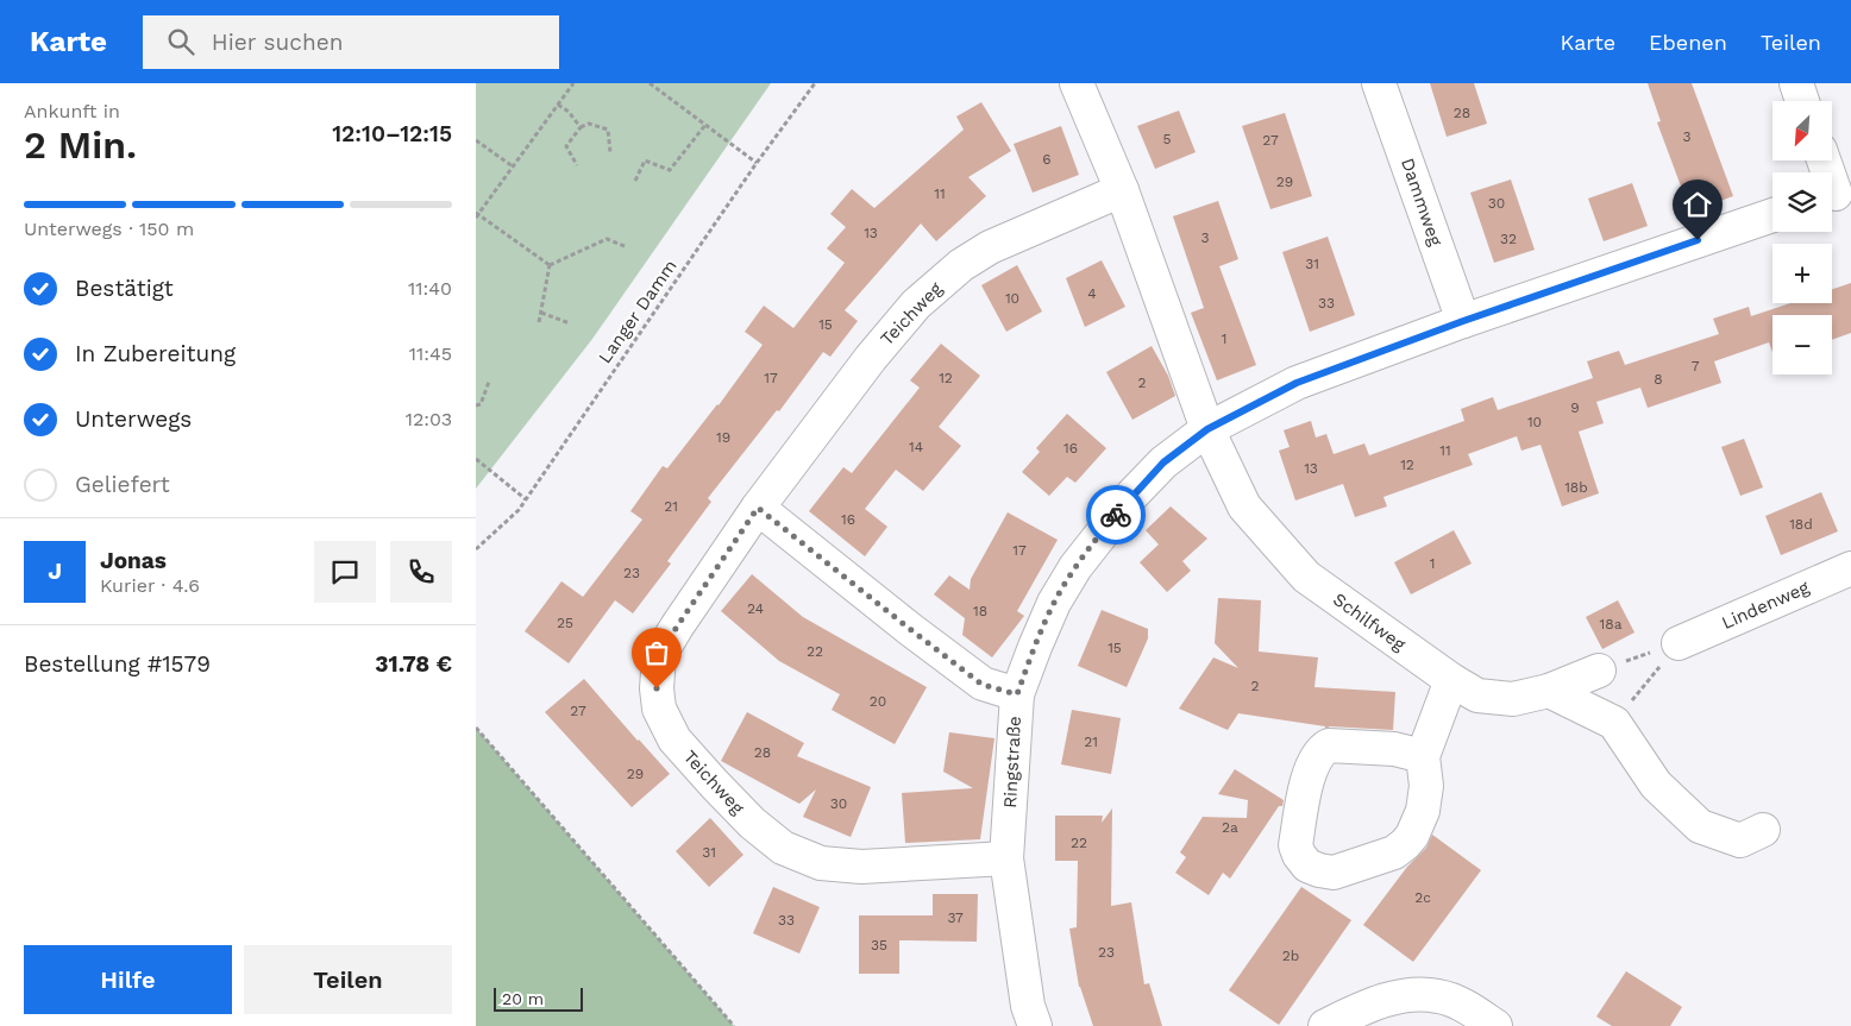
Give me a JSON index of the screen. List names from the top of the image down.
{
  "streets": {
    "street": [
      "Dammweg",
      "Teichweg",
      "Lindenweg",
      "Schilfweg",
      "Ringstraße"
    ],
    "path": ["Langer Damm"]
  },
  "crossings": [
    ["Dammweg", "Ringstraße"],
    ["Teichweg", "Ringstraße"],
    ["Schilfweg", "Ringstraße"]
  ],
  "house_numbers": [
    "28",
    "3",
    "5",
    "27",
    "6",
    "29",
    "11",
    "30",
    "13",
    "3",
    "32",
    "31",
    "4",
    "10",
    "33",
    "15",
    "1",
    "7",
    "17",
    "12",
    "8",
    "2",
    "9",
    "10",
    "19",
    "14",
    "16",
    "11",
    "12",
    "13",
    "18b",
    "21",
    "16",
    "18d",
    "17",
    "1",
    "23",
    "24",
    "18",
    "25",
    "18a",
    "15",
    "22",
    "2",
    "20",
    "27",
    "21",
    "28",
    "29",
    "30",
    "2a",
    "22",
    "31",
    "2c",
    "37",
    "33",
    "35",
    "23",
    "2b"
  ],
  "scale_bar": "20 m",
  "north": "bottom left",
  "page": {
    "header": "Karte",
    "search": "Hier suchen",
    "nav": ["Karte", "Ebenen", "Teilen"],
    "heading": ["2 Min.", "Ankunft in", "12:10–12:15"],
    "panel": [
      "Jonas",
      "Kurier · 4.6",
      "Bestellung #1579",
      "31.78 €"
    ],
    "map_buttons": ["+", "−"],
    "bar": "Unterwegs · 150 m",
    "list": [
      ["Bestätigt", "11:40"],
      ["In Zubereitung", "11:45"],
      ["Unterwegs", "12:03"],
      "Geliefert"
    ],
    "round": "J",
    "buttons": ["Hilfe", "Teilen"],
    "scale": "20 m"
  }
}
